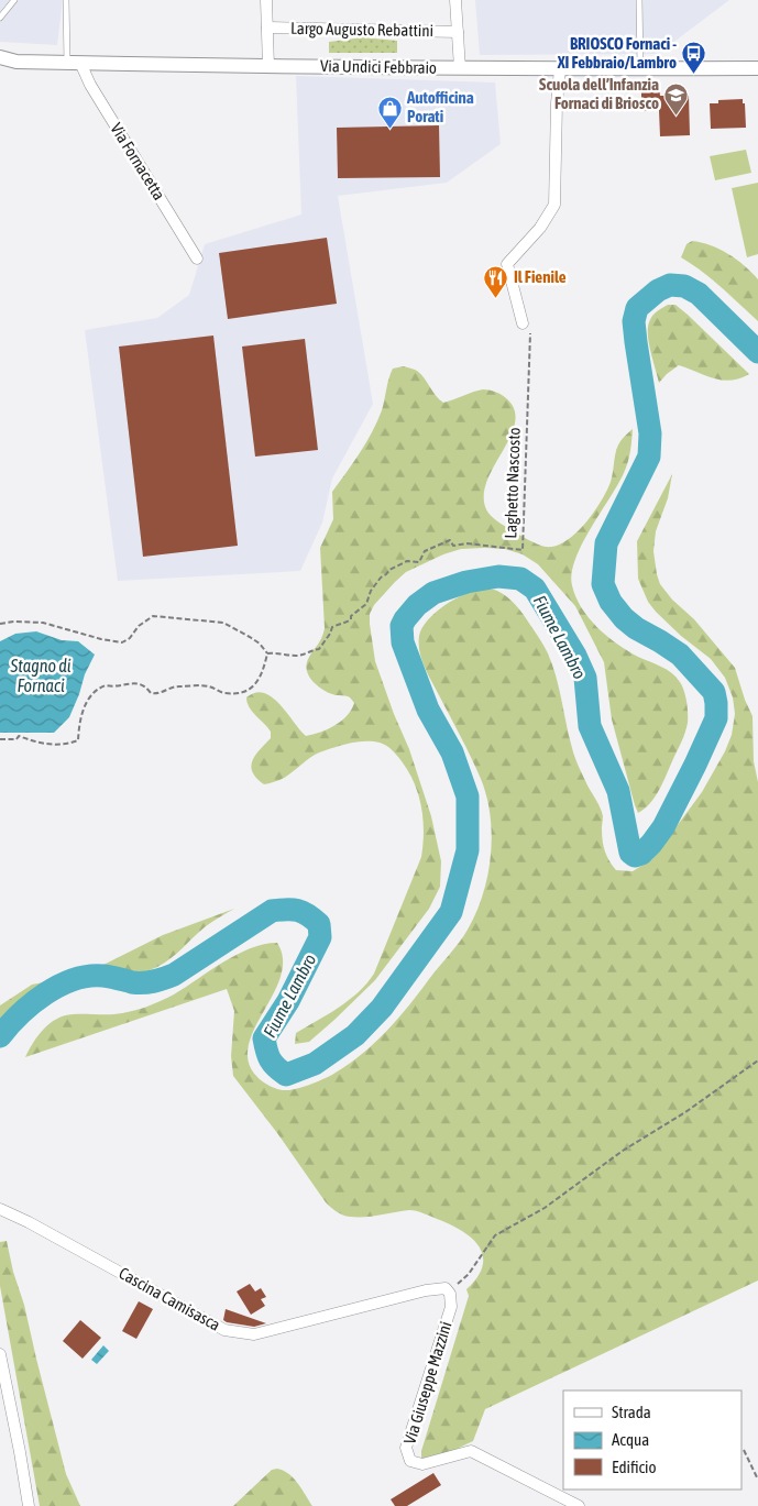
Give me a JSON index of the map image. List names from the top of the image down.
{
  "streets": {
    "street": [
      "Largo Augusto Rebattini",
      "Via Undici Febbraio",
      "Via Fornacetta",
      "Cascina Camisasca",
      "Via Giuseppe Mazzini"
    ],
    "path": ["Laghetto Nascosto"]
  },
  "crossings": [
    ["Via Undici Febbraio", "Via Fornacetta"],
    ["Cascina Camisasca", "Via Giuseppe Mazzini"]
  ],
  "water": ["Fiume Lambro", "Stagno di Fornaci"],
  "places": {
    "bus stop": ["BRIOSCO Fornaci - XI Febbraio/Lambro"],
    "school or university": ["Scuola dell’Infanzia Fornaci di Briosco"],
    "shop": ["Autofficina Porati"],
    "restaurant": ["Il Fienile"]
  },
  "legend": ["Strada", "Acqua", "Edificio"]
}
